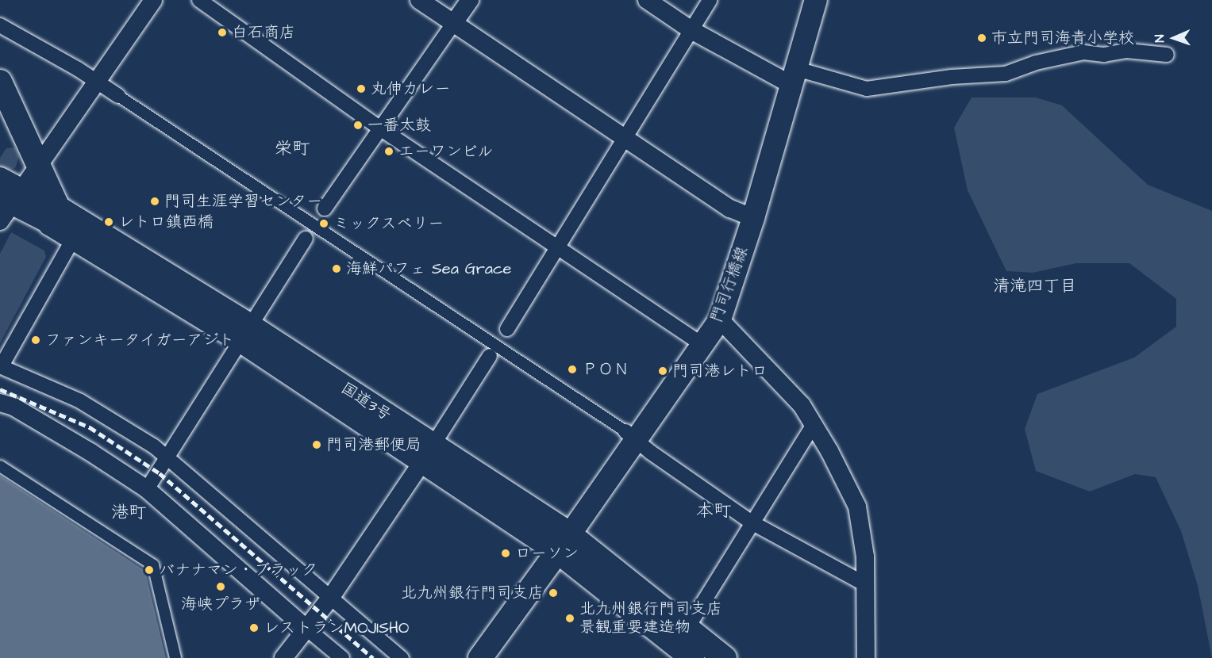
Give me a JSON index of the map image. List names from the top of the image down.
{
  "streets": {
    "highway": ["国道3号"],
    "main road": ["門司行橋線"]
  },
  "crossings": [
    ["門司行橋線", "国道3号"]
  ],
  "districts": [
    "栄町",
    "清滝四丁目",
    "本町",
    "港町"
  ],
  "places": [
    "白石商店",
    "市立門司海青小学校",
    "丸伸カレー",
    "一番太鼓",
    "エーワンビル",
    "門司生涯学習センター",
    "レトロ鎮西橋",
    "ミックスベリー",
    "海鮮パフェ Sea Grace",
    "ファンキータイガーアジト",
    "ＰＯＮ",
    "門司港レトロ",
    "門司港郵便局",
    "ローソン",
    "バナナマン・ブラック",
    "海峡プラザ",
    "北九州銀行門司支店",
    "北九州銀行門司支店 景観重要建造物",
    "レストランMOJISHO"
  ],
  "north": "left"
}
